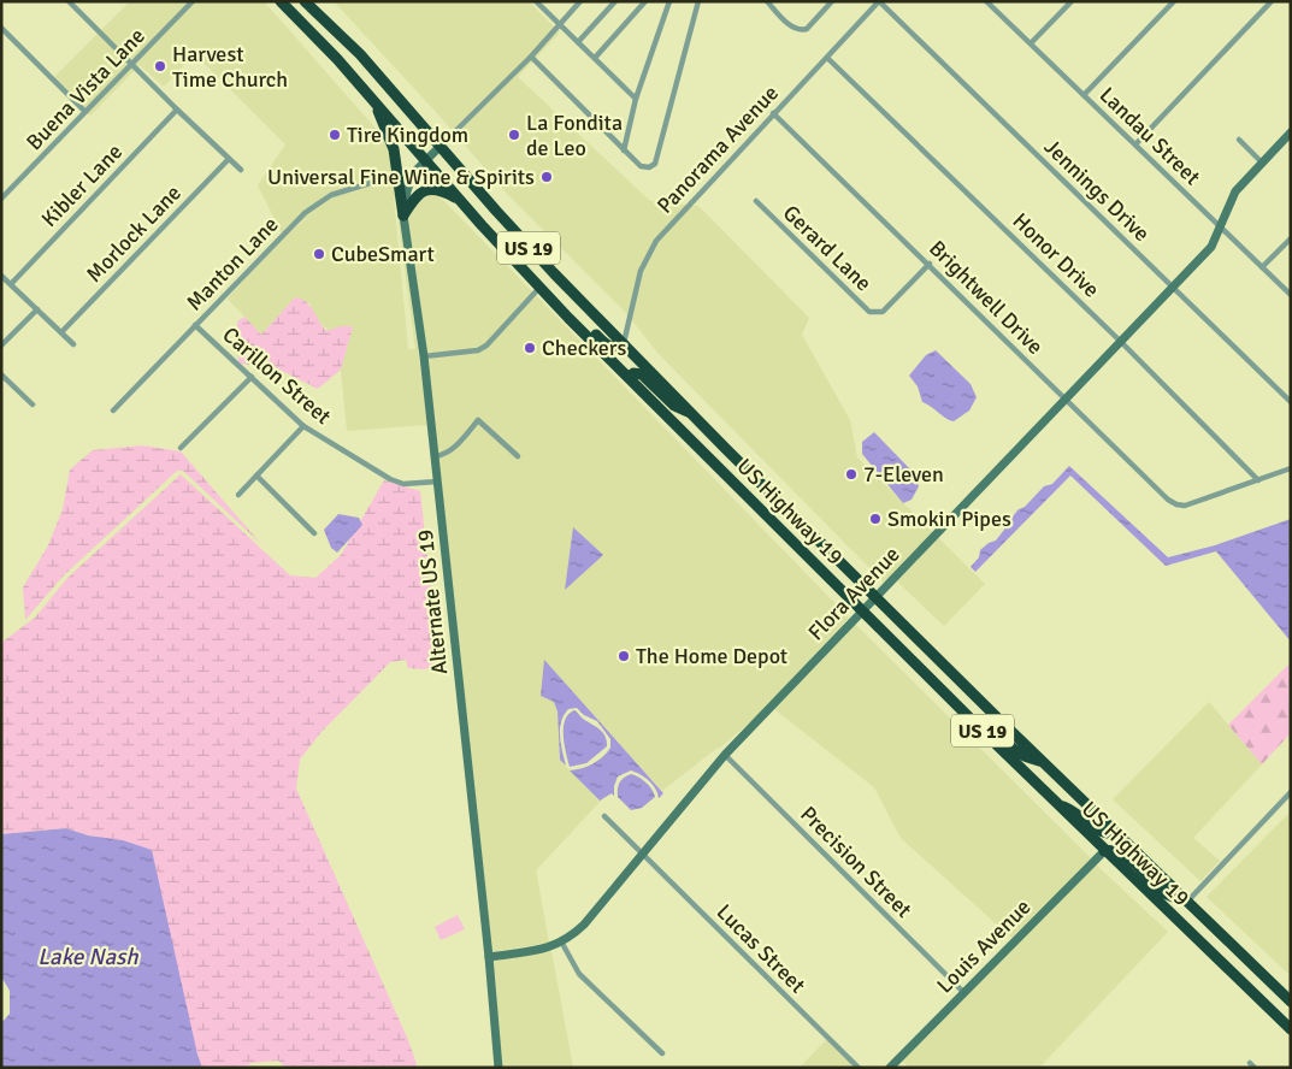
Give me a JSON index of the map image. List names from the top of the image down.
{
  "streets": {
    "highway": ["US 19", "US Highway 19"],
    "street": [
      "Buena Vista Lane",
      "Landau Street",
      "Panorama Avenue",
      "Kibler Lane",
      "Jennings Drive",
      "Morlock Lane",
      "Gerard Lane",
      "Honor Drive",
      "Manton Lane",
      "Brightwell Drive",
      "Carillon Street",
      "Flora Avenue",
      "Alternate US 19",
      "Precision Street",
      "Louis Avenue",
      "Lucas Street"
    ]
  },
  "crossings": [
    ["Landau Street", "Flora Avenue"],
    ["Panorama Avenue", "Jennings Drive"],
    ["Panorama Avenue", "Honor Drive"],
    ["Panorama Avenue", "Brightwell Drive"],
    ["Panorama Avenue", "US Highway 19"],
    ["Jennings Drive", "Flora Avenue"],
    ["Gerard Lane", "Brightwell Drive"],
    ["Honor Drive", "Brightwell Drive"],
    ["Honor Drive", "Flora Avenue"],
    ["Manton Lane", "Carillon Street"],
    ["Brightwell Drive", "Flora Avenue"],
    ["Carillon Street", "Alternate US 19"],
    ["US Highway 19", "Flora Avenue"],
    ["US Highway 19", "Alternate US 19"],
    ["US Highway 19", "Louis Avenue"],
    ["Flora Avenue", "Alternate US 19"],
    ["Flora Avenue", "Precision Street"],
    ["Flora Avenue", "Lucas Street"],
    ["Precision Street", "Louis Avenue"]
  ],
  "water": ["Lake Nash"],
  "places": [
    "Harvest Time Church",
    "Tire Kingdom",
    "La Fondita de Leo",
    "Universal Fine Wine & Spirits",
    "CubeSmart",
    "Checkers",
    "7-Eleven",
    "Smokin Pipes",
    "The Home Depot"
  ]
}
